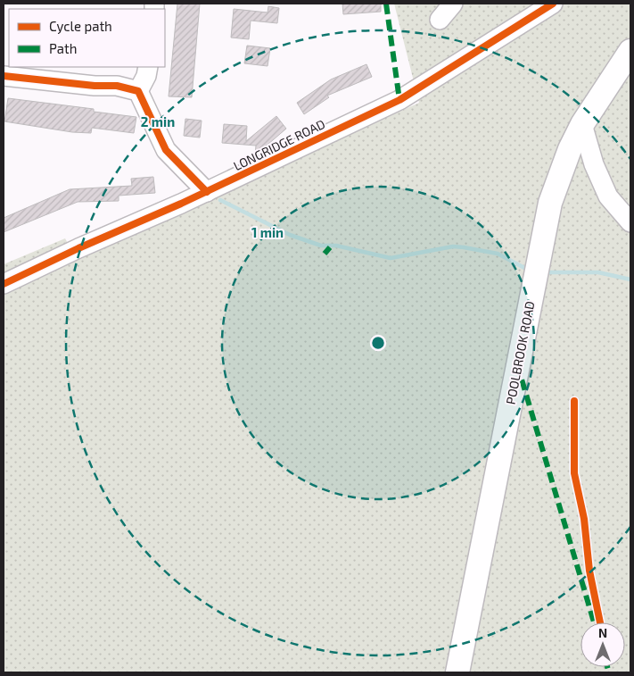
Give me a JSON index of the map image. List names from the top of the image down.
{
  "streets": {
    "main road": ["POOLBROOK ROAD"],
    "street": ["LONGRIDGE ROAD"]
  },
  "legend": ["Cycle path", "Path"],
  "north": "top",
  "rings": ["2 min", "1 min"]
}
